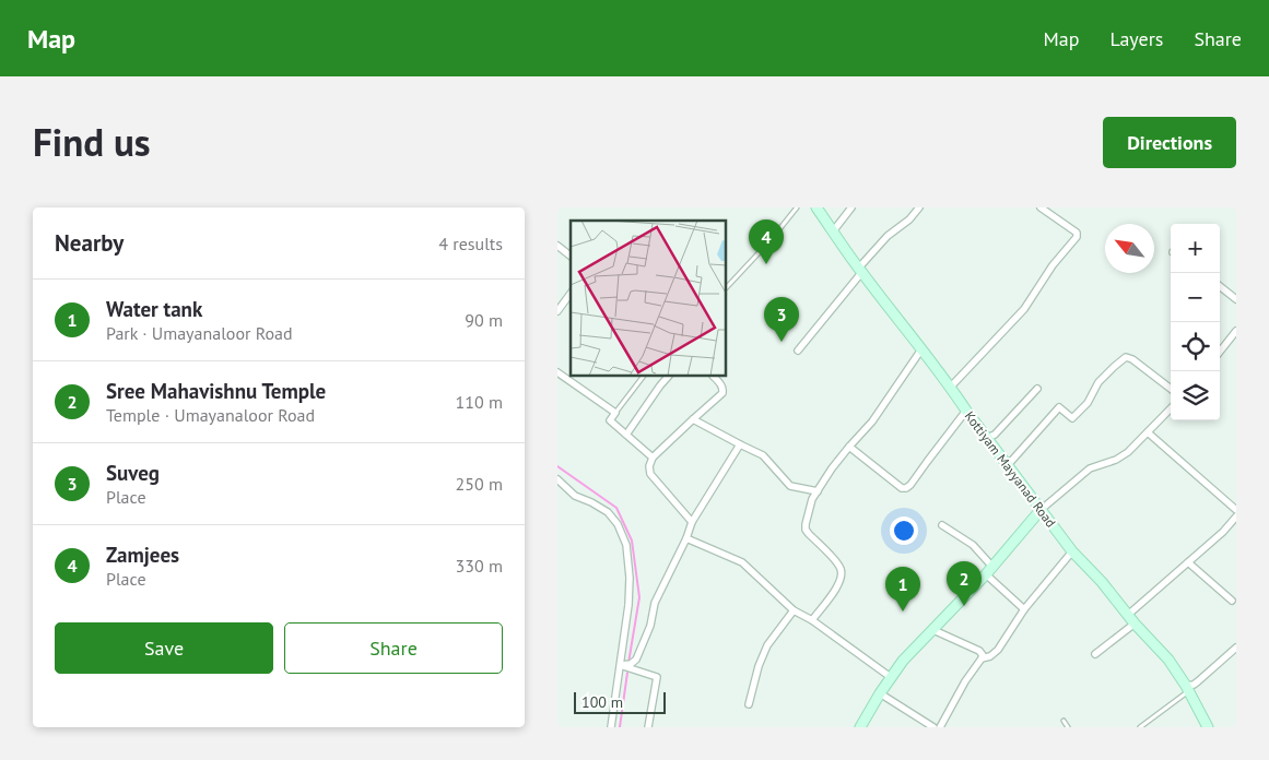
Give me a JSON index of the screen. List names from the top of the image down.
{
  "streets": {
    "main road": ["Kottiyam Mayyanad Road"]
  },
  "scale_bar": "100 m",
  "north": "top left",
  "page": {
    "header": "Map",
    "nav": ["Map", "Layers", "Share"],
    "title": "Find us",
    "buttons": [
      "Directions",
      ["Save", "Share"]
    ],
    "heading": ["Nearby", "4 results"],
    "pins": [
      "4",
      "3",
      "2",
      "1"
    ],
    "map_buttons": ["+", "−"],
    "list": [
      {
        "mark": "1",
        "name": "Water tank",
        "note": "Park · Umayanaloor Road",
        "value": "90 m"
      },
      {
        "mark": "2",
        "name": "Sree Mahavishnu Temple",
        "note": "Temple · Umayanaloor Road",
        "value": "110 m"
      },
      {
        "mark": "3",
        "name": "Suveg",
        "note": "Place",
        "value": "250 m"
      },
      {
        "mark": "4",
        "name": "Zamjees",
        "note": "Place",
        "value": "330 m"
      }
    ],
    "scale": "100 m"
  }
}
